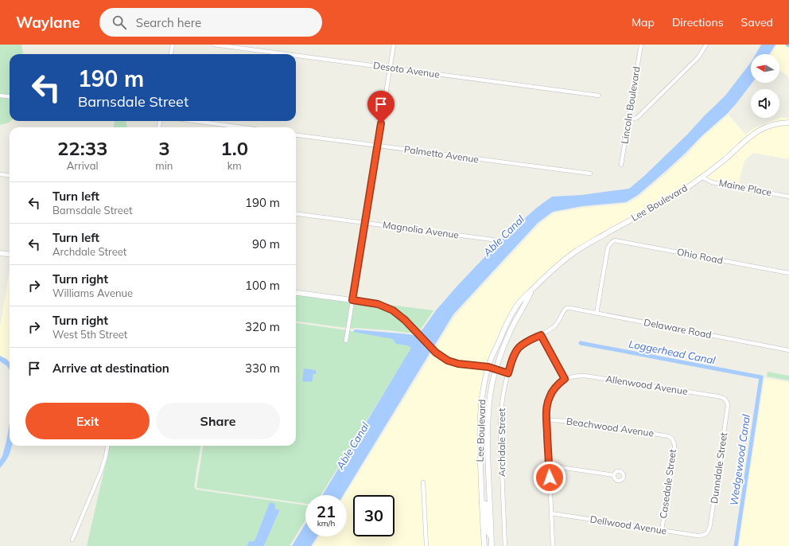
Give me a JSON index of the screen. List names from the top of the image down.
{
  "streets": {
    "main road": ["Lee Boulevard"],
    "street": [
      "Desoto Avenue",
      "Lincoln Boulevard",
      "Palmetto Avenue",
      "Maine Place",
      "Magnolia Avenue",
      "Ohio Road",
      "Delaware Road",
      "Allenwood Avenue",
      "Beachwood Avenue",
      "Archdale Street",
      "Dunndale Street",
      "Casedale Street",
      "Dellwood Avenue"
    ]
  },
  "crossings": [
    ["Maine Place", "Lee Boulevard"],
    ["Ohio Road", "Delaware Road"],
    ["Delaware Road", "Archdale Street"],
    ["Allenwood Avenue", "Dunndale Street"],
    ["Beachwood Avenue", "Casedale Street"],
    ["Dunndale Street", "Dellwood Avenue"],
    ["Casedale Street", "Dellwood Avenue"]
  ],
  "water": ["Able Canal", "Loggerhead Canal", "Wedgewood Canal"],
  "north": "left",
  "page": {
    "header": "Waylane",
    "search": "Search here",
    "nav": ["Map", "Directions", "Saved"],
    "turn": ["190 m", "Barnsdale Street"],
    "eta": [
      "22:33",
      "Arrival",
      "3",
      "min",
      "1.0",
      "km"
    ],
    "list": [
      {
        "name": "Turn left",
        "note": "Barnsdale Street",
        "value": "190 m"
      },
      {
        "name": "Turn left",
        "note": "Archdale Street",
        "value": "90 m"
      },
      {
        "name": "Turn right",
        "note": "Williams Avenue",
        "value": "100 m"
      },
      {
        "name": "Turn right",
        "note": "West 5th Street",
        "value": "320 m"
      },
      {
        "name": "Arrive at destination",
        "value": "330 m"
      }
    ],
    "buttons": ["Exit", "Share"],
    "speed": "21 km/h",
    "limit": "30"
  }
}
